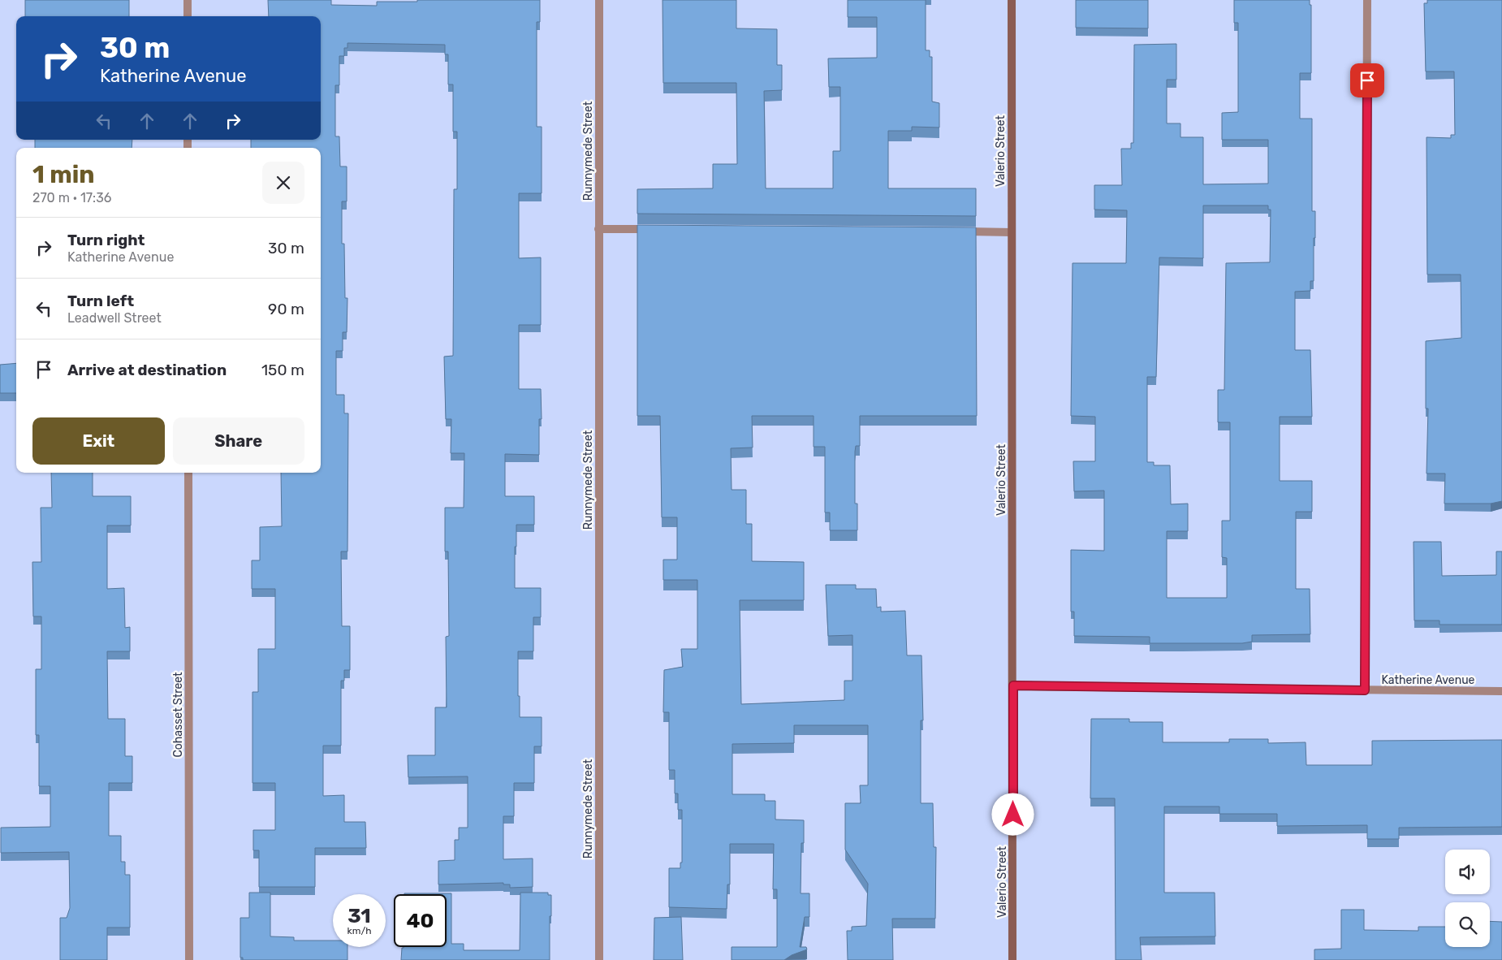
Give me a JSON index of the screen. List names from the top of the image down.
{
  "streets": {
    "street": [
      "Runnymede Street",
      "Valerio Street",
      "Katherine Avenue",
      "Cohasset Street"
    ]
  },
  "crossings": [
    ["Valerio Street", "Katherine Avenue"]
  ],
  "page": {
    "turn": ["30 m", "Katherine Avenue"],
    "heading": ["1 min", "270 m · 17:36"],
    "list": [
      {
        "name": "Turn right",
        "note": "Katherine Avenue",
        "value": "30 m"
      },
      {
        "name": "Turn left",
        "note": "Leadwell Street",
        "value": "90 m"
      },
      {
        "name": "Arrive at destination",
        "value": "150 m"
      }
    ],
    "buttons": ["Exit", "Share"],
    "speed": "31 km/h",
    "limit": "40"
  }
}
